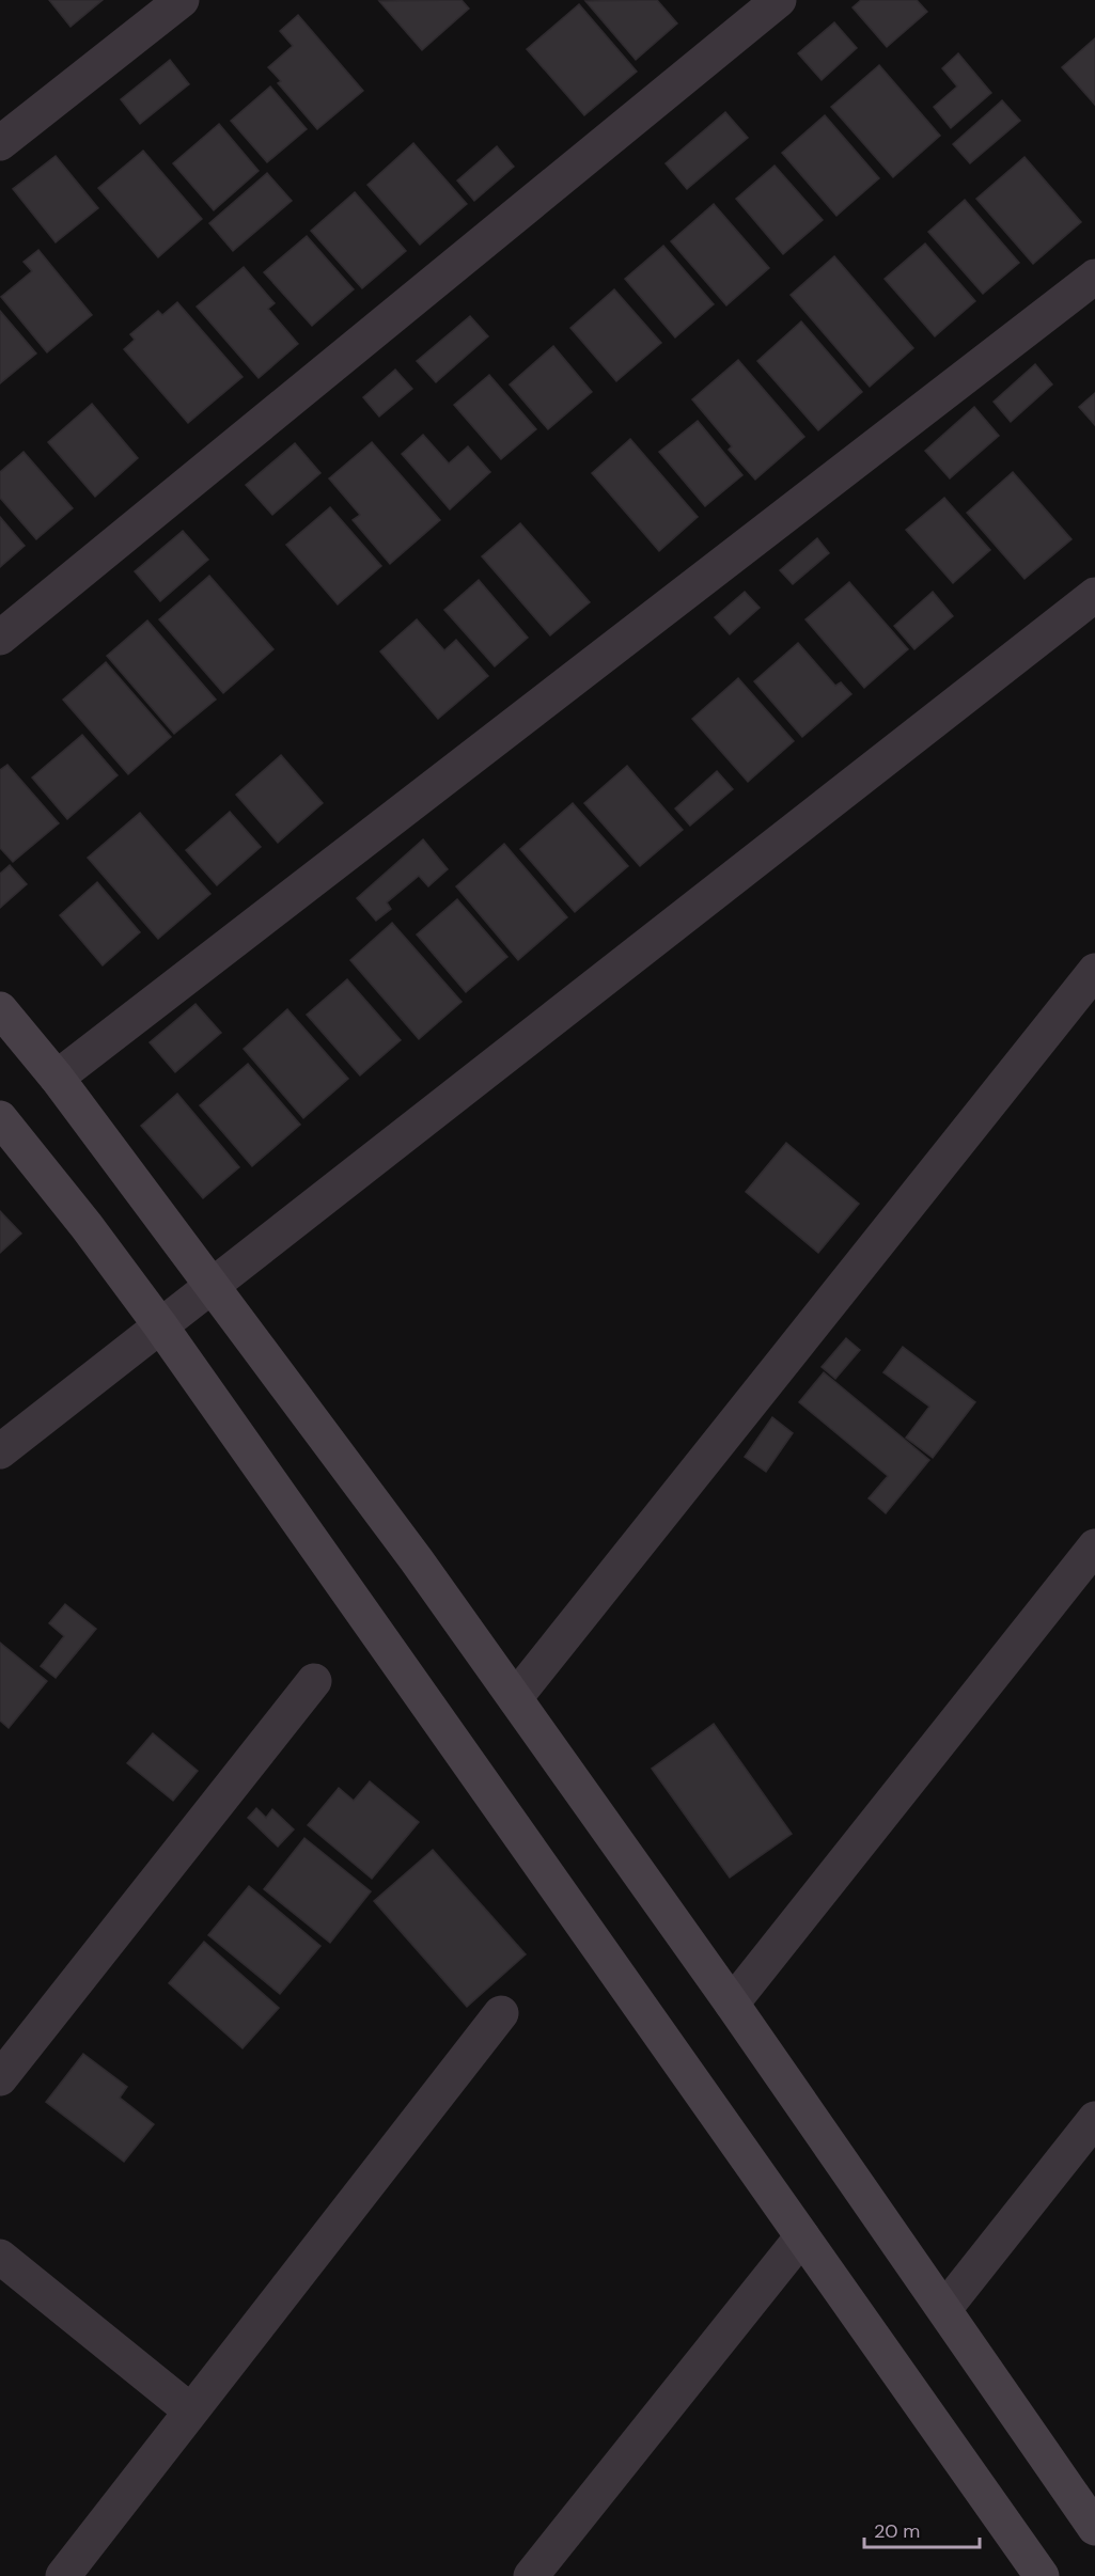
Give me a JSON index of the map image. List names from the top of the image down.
{
  "scale_bar": "20 m"
}
